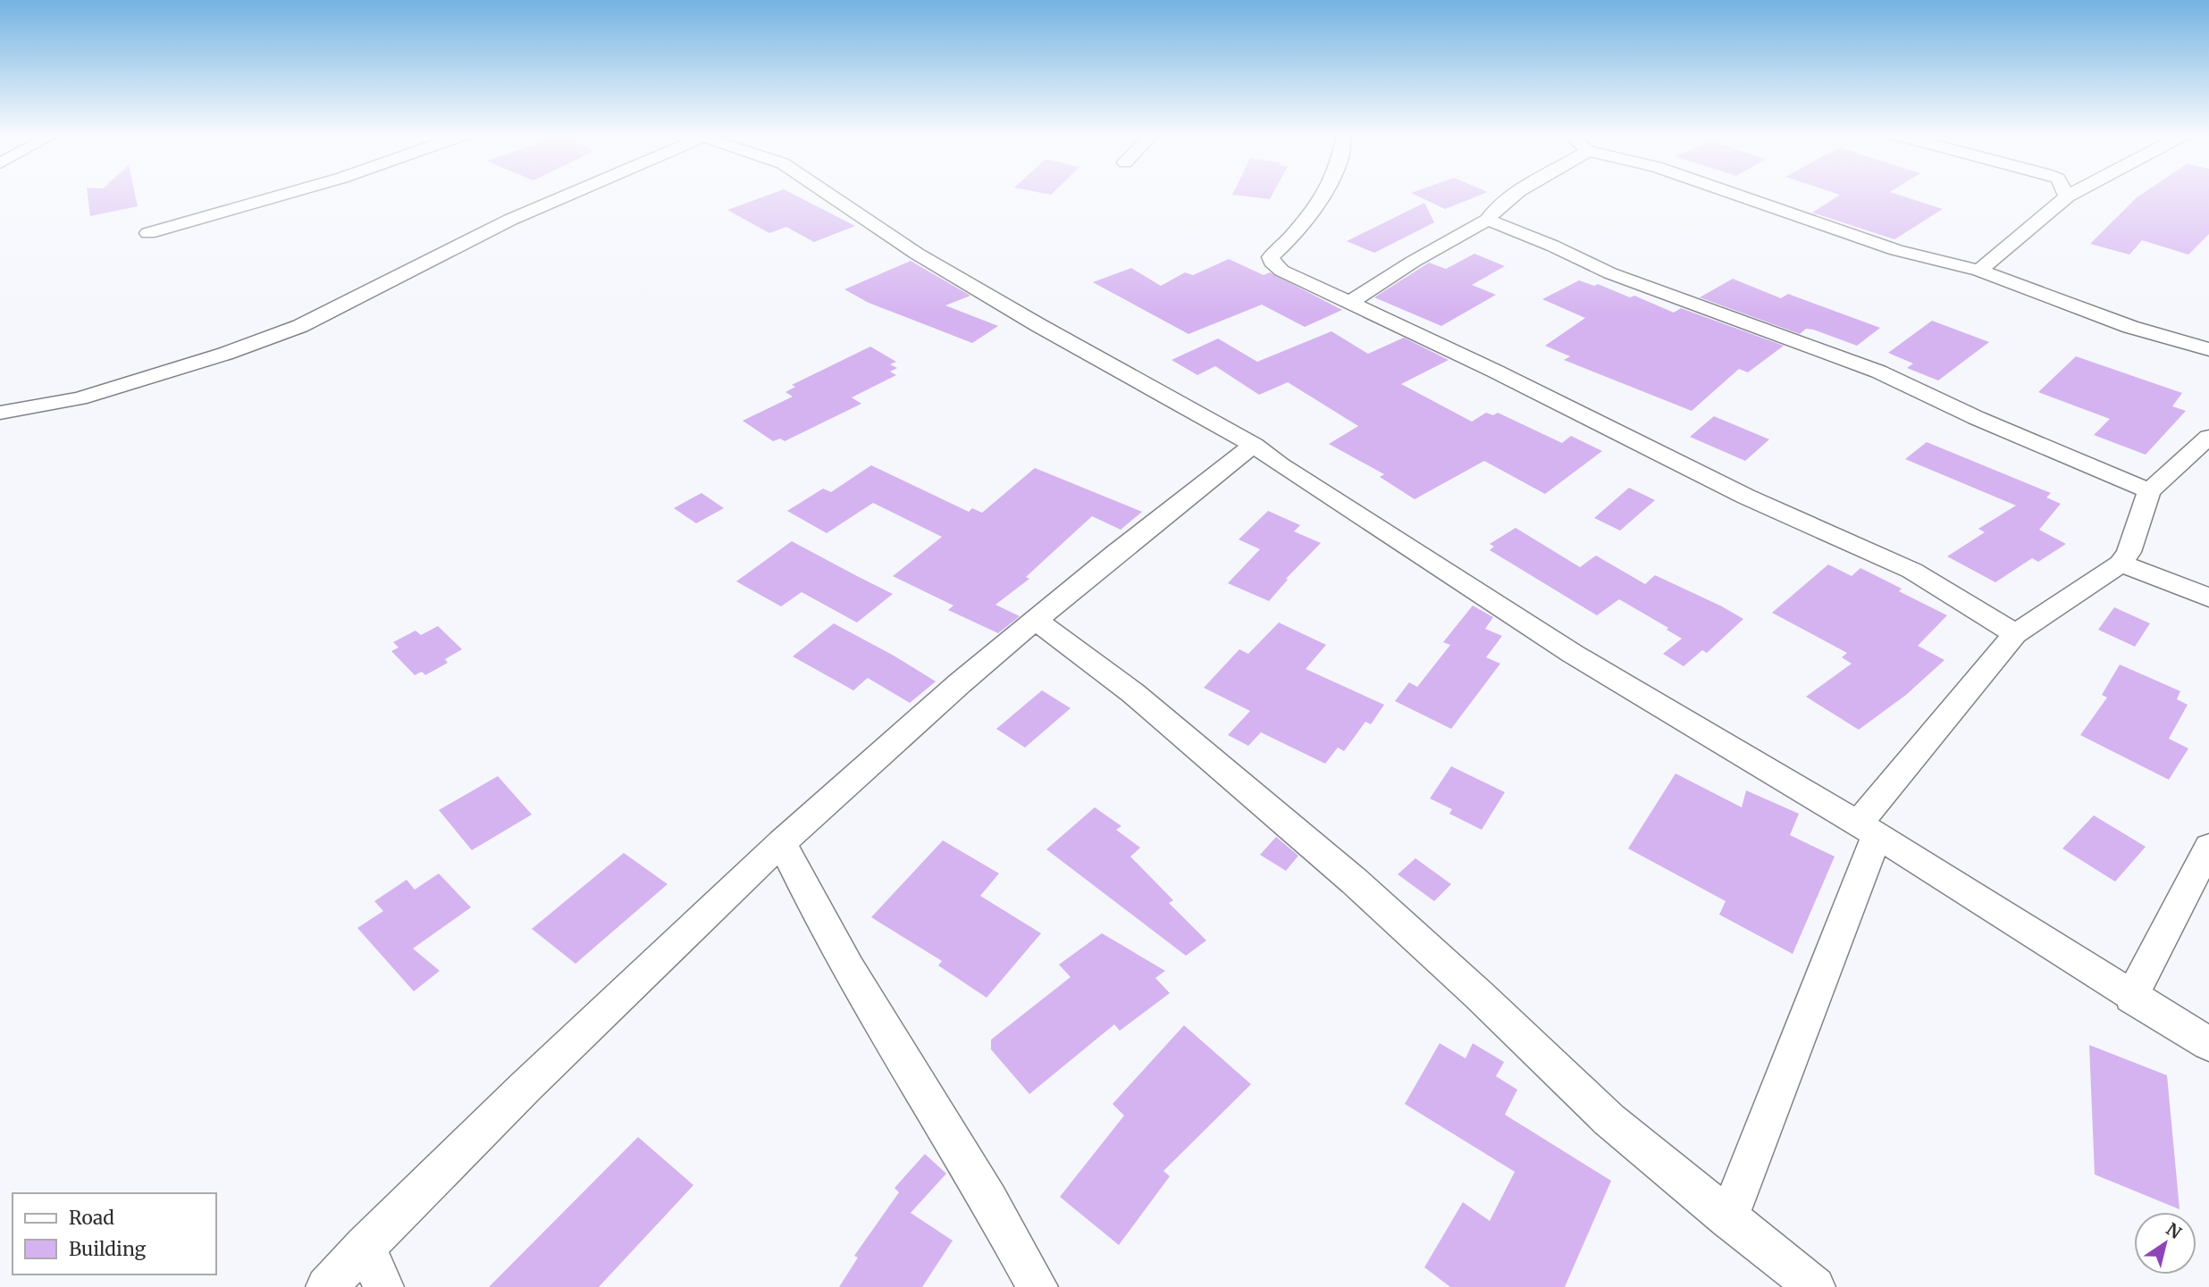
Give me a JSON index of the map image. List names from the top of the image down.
{
  "legend": ["Road", "Building"],
  "north": "top right"
}
